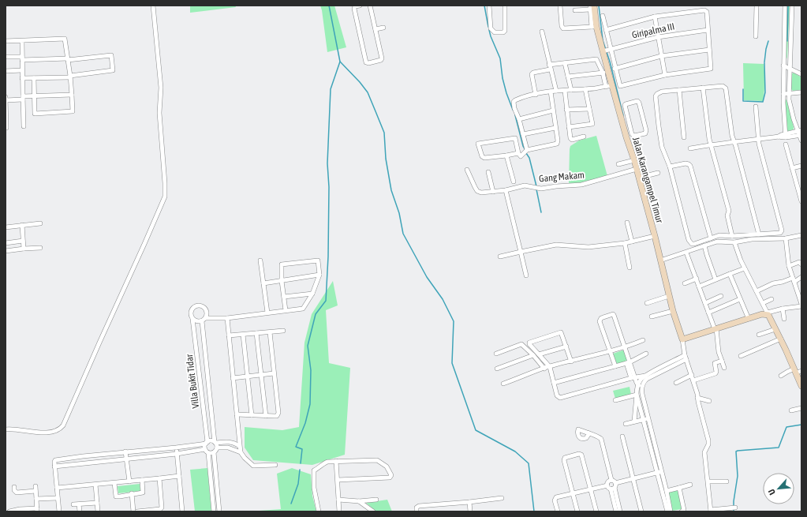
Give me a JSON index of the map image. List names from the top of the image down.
{
  "streets": {
    "street": [
      "Giripalma III",
      "Gang Makam",
      "Jalan Karangampel Timur",
      "Villa Bukit Tidar"
    ]
  },
  "crossings": [
    ["Giripalma III", "Jalan Karangampel Timur"],
    ["Gang Makam", "Jalan Karangampel Timur"]
  ],
  "north": "bottom left"
}
